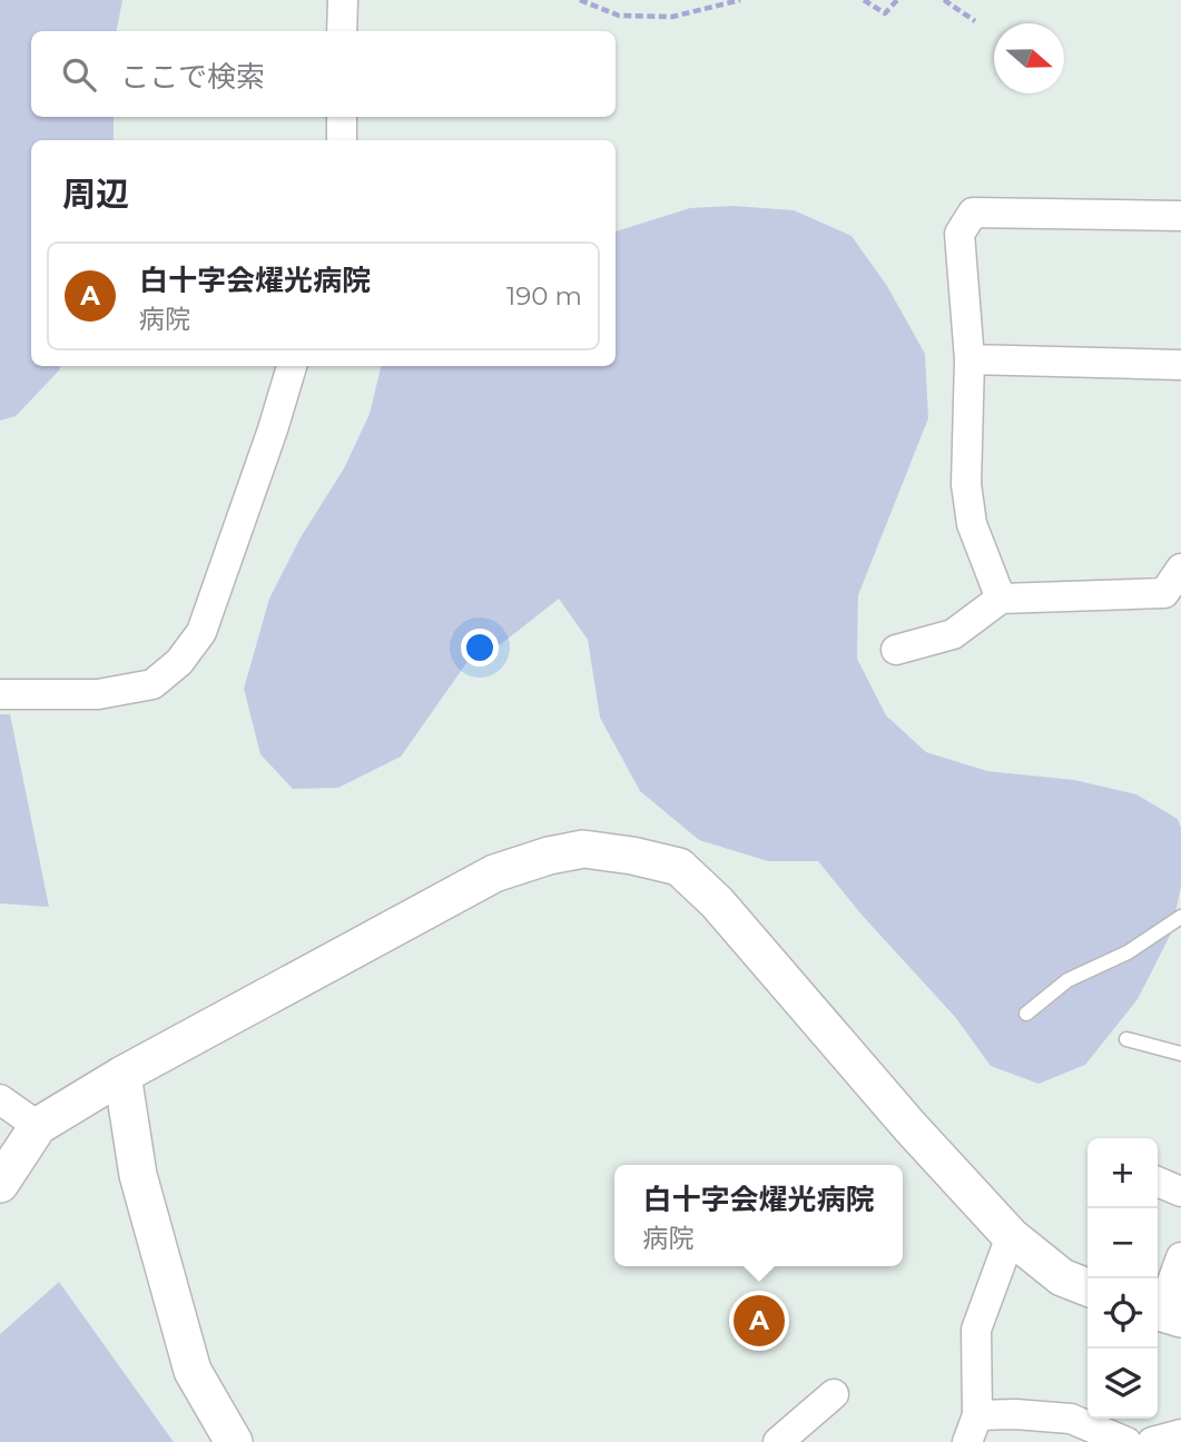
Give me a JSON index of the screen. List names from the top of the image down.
{
  "north": "right",
  "page": {
    "search": "ここで検索",
    "heading": "周辺",
    "list": [
      {
        "mark": "A",
        "name": "白十字会燿光病院",
        "note": "病院",
        "value": "190 m"
      }
    ],
    "map_buttons": ["+", "−"],
    "popup": ["白十字会燿光病院", "病院"],
    "pins": "A"
  }
}
